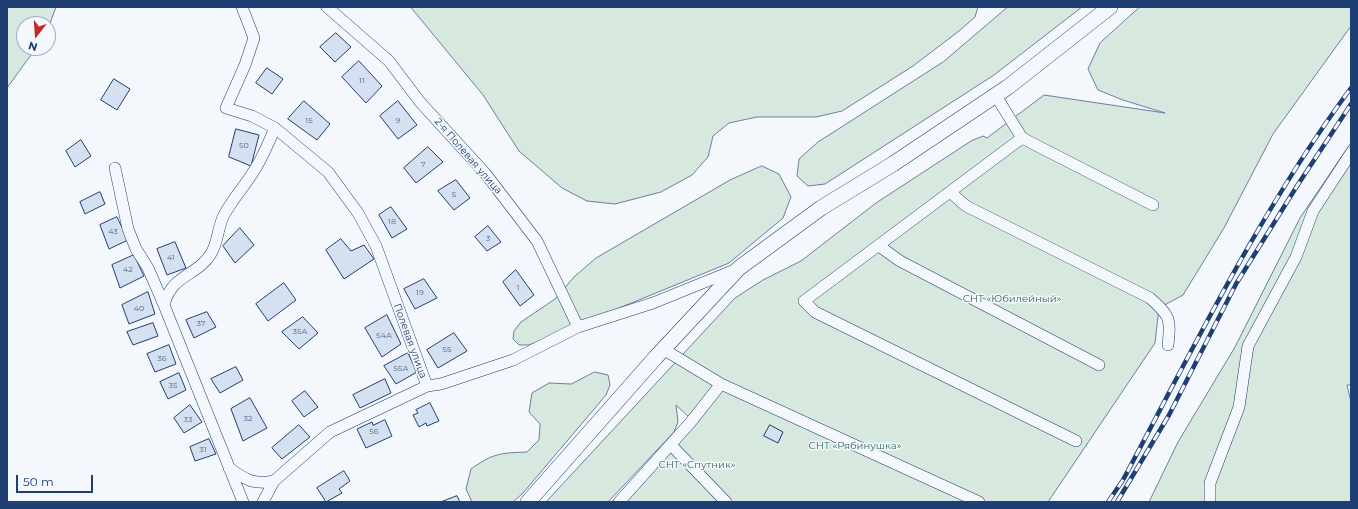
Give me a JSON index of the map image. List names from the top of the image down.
{
  "streets": {
    "street": ["2-я Полевая улица", "Полевая улица"]
  },
  "crossings": [
    ["2-я Полевая улица", "Полевая улица"]
  ],
  "parks": ["СНТ «Юбилейный»", "СНТ «Рябинушка»", "СНТ «Спутник»"],
  "house_numbers": [
    "11",
    "15",
    "9",
    "50",
    "7",
    "5",
    "18",
    "43",
    "3",
    "41",
    "42",
    "1",
    "19",
    "40",
    "37",
    "35А",
    "54А",
    "55",
    "36",
    "55А",
    "35",
    "32",
    "33",
    "56",
    "31"
  ],
  "scale_bar": "50 m",
  "north": "bottom"
}
